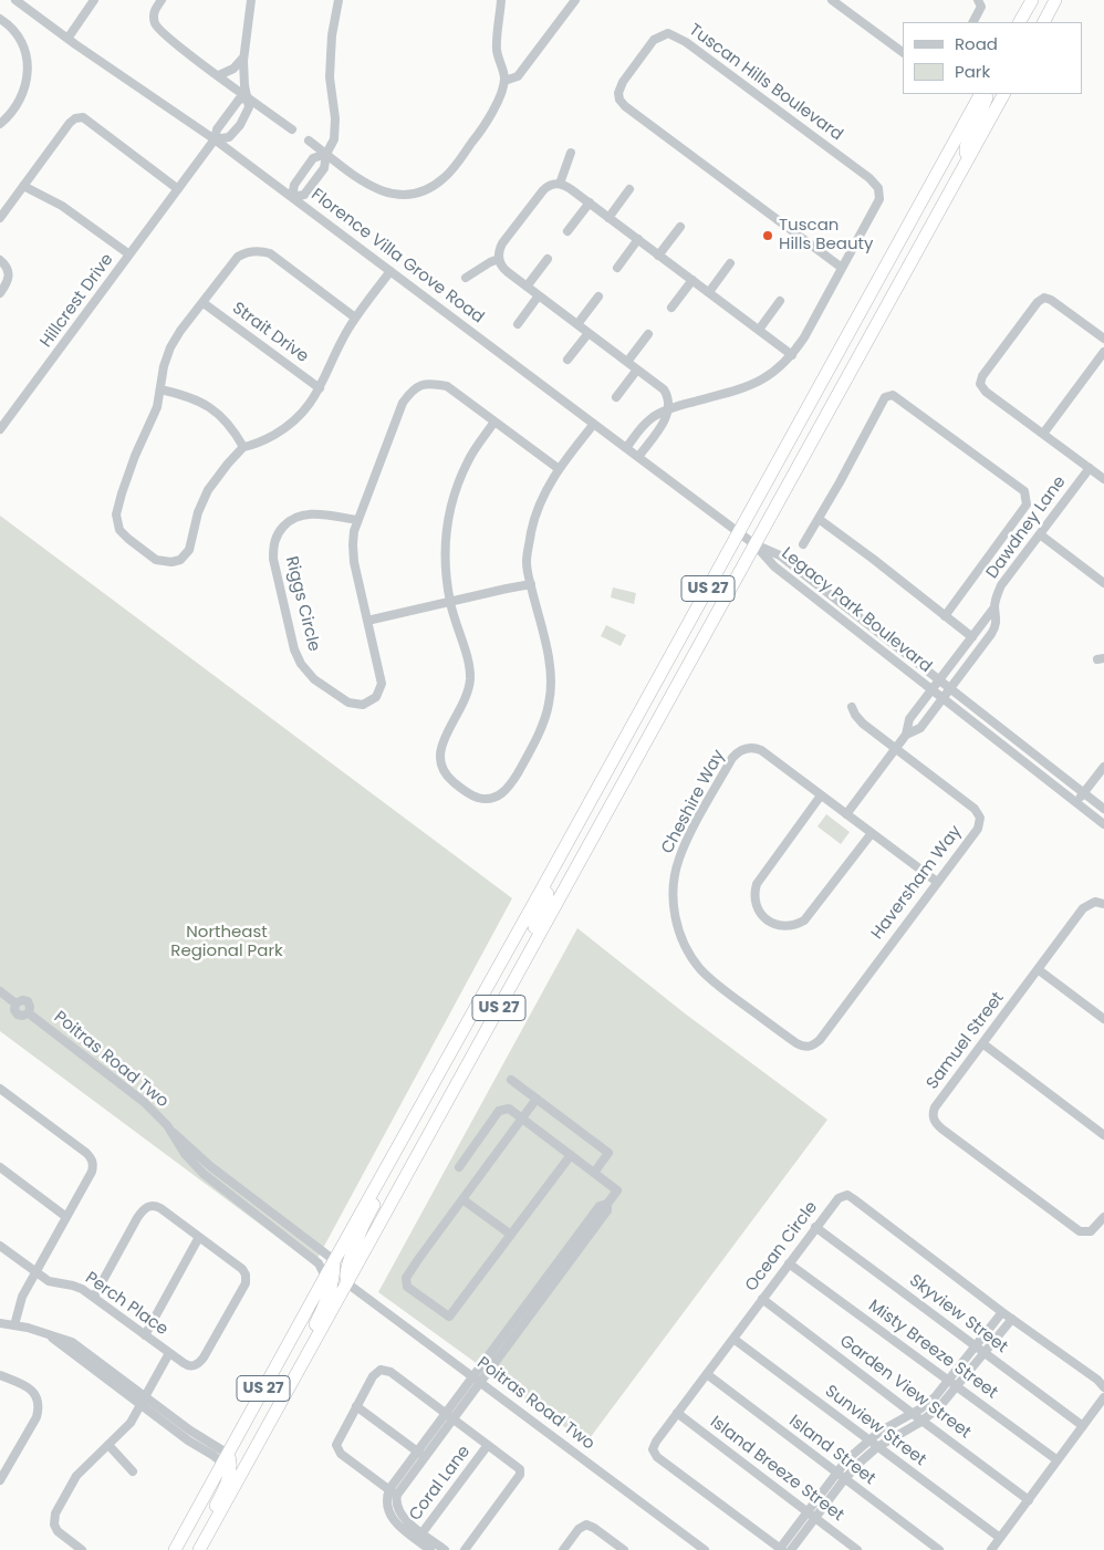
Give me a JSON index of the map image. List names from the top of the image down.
{
  "streets": {
    "highway": ["US 27"],
    "street": [
      "Tuscan Hills Boulevard",
      "Florence Villa Grove Road",
      "Hillcrest Drive",
      "Strait Drive",
      "Dawdney Lane",
      "Riggs Circle",
      "Legacy Park Boulevard",
      "Cheshire Way",
      "Haversham Way",
      "Samuel Street",
      "Poitras Road Two",
      "Ocean Circle",
      "Perch Place",
      "Skyview Street",
      "Misty Breeze Street",
      "Garden View Street",
      "Sunview Street",
      "Island Street",
      "Island Breeze Street",
      "Coral Lane"
    ]
  },
  "crossings": [
    ["Tuscan Hills Boulevard", "Florence Villa Grove Road"],
    ["Florence Villa Grove Road", "Hillcrest Drive"],
    ["Florence Villa Grove Road", "US 27"],
    ["Florence Villa Grove Road", "Legacy Park Boulevard"],
    ["Dawdney Lane", "Legacy Park Boulevard"],
    ["US 27", "Legacy Park Boulevard"],
    ["US 27", "Poitras Road Two"],
    ["Cheshire Way", "Haversham Way"],
    ["Ocean Circle", "Skyview Street"],
    ["Ocean Circle", "Misty Breeze Street"],
    ["Ocean Circle", "Garden View Street"],
    ["Ocean Circle", "Sunview Street"],
    ["Ocean Circle", "Island Street"],
    ["Ocean Circle", "Island Breeze Street"]
  ],
  "parks": ["Northeast Regional Park"],
  "places": ["Tuscan Hills Beauty"],
  "legend": ["Road", "Park"]
}
